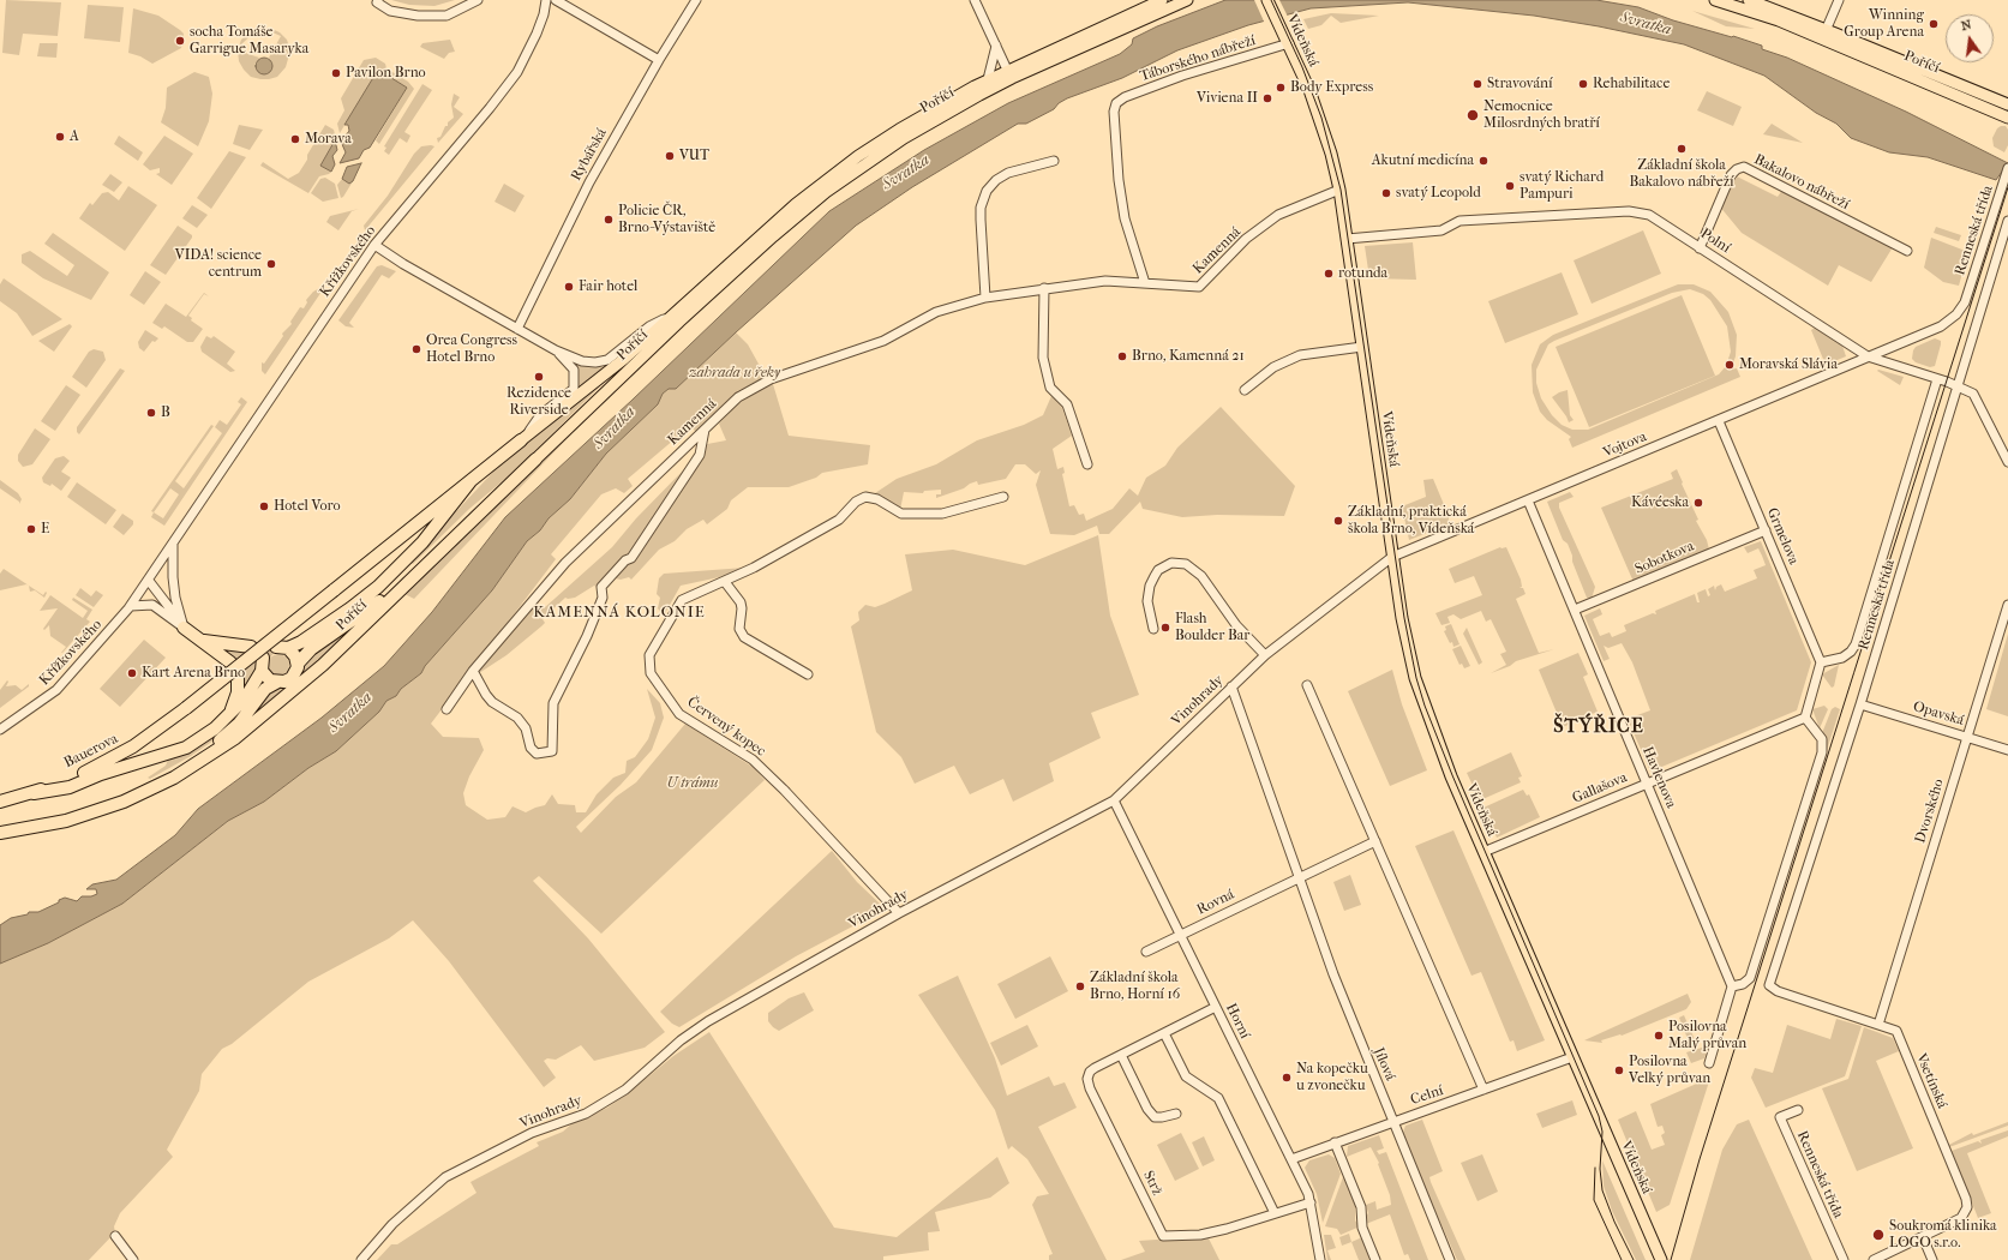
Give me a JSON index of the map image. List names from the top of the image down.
{
  "streets": {
    "highway": ["Poříčí", "Bauerova"],
    "main road": ["Vídeňská"],
    "street": [
      "Táborského nábřeží",
      "Rybářská",
      "Bakalovo nábřeží",
      "Renneská třída",
      "Polní",
      "Kamenná",
      "Křížkovského",
      "Vojtova",
      "Grmelova",
      "Sobotkova",
      "Vinohrady",
      "Opavská",
      "Červený kopec",
      "Havlenova",
      "Gallašova",
      "Dvorského",
      "Rovná",
      "Horní",
      "Jílová",
      "Vsetínská",
      "Celní",
      "Strž"
    ]
  },
  "crossings": [
    ["Vídeňská", "Táborského nábřeží"],
    ["Vídeňská", "Polní"],
    ["Vídeňská", "Kamenná"],
    ["Vídeňská", "Vojtova"],
    ["Vídeňská", "Vinohrady"],
    ["Vídeňská", "Gallašova"],
    ["Vídeňská", "Celní"],
    ["Táborského nábřeží", "Kamenná"],
    ["Poříčí", "Rybářská"],
    ["Poříčí", "Křížkovského"],
    ["Poříčí", "Bauerova"],
    ["Bakalovo nábřeží", "Polní"],
    ["Renneská třída", "Polní"],
    ["Renneská třída", "Vojtova"],
    ["Renneská třída", "Grmelova"],
    ["Renneská třída", "Opavská"],
    ["Renneská třída", "Vsetínská"],
    ["Polní", "Vojtova"],
    ["Vojtova", "Grmelova"],
    ["Vojtova", "Vinohrady"],
    ["Vojtova", "Havlenova"],
    ["Grmelova", "Sobotkova"],
    ["Sobotkova", "Havlenova"],
    ["Vinohrady", "Červený kopec"],
    ["Vinohrady", "Horní"],
    ["Vinohrady", "Jílová"],
    ["Opavská", "Dvorského"],
    ["Havlenova", "Gallašova"],
    ["Dvorského", "Vsetínská"],
    ["Rovná", "Horní"],
    ["Rovná", "Jílová"],
    ["Horní", "Celní"],
    ["Horní", "Strž"],
    ["Jílová", "Celní"]
  ],
  "districts": ["KAMENNÁ KOLONIE", "ŠTÝŘICE"],
  "water": ["Svratka"],
  "parks": ["zahrada u řeky", "U trámu"],
  "places": [
    "Winning Group Arena",
    "socha Tomáše Garrigue Masaryka",
    "Pavilon Brno",
    "Stravování",
    "Rehabilitace",
    "Body Express",
    "Viviena II",
    "Nemocnice Milosrdných bratří",
    "A",
    "Morava",
    "Základní škola Bakalovo nábřeží",
    "VUT",
    "Akutní medicína",
    "svatý Richard Pampuri",
    "svatý Leopold",
    "Policie ČR, Brno-Výstaviště",
    "VIDA! science centrum",
    "rotunda",
    "Fair hotel",
    "Orea Congress Hotel Brno",
    "Brno, Kamenná 21",
    "Moravská Slávia",
    "Rezidence Riverside",
    "B",
    "Kávéeska",
    "Hotel Voro",
    "Základní, praktická škola Brno, Vídeňská",
    "E",
    "Flash Boulder Bar",
    "Kart Arena Brno",
    "Základní škola Brno, Horní 16",
    "Posilovna Malý průvan",
    "Posilovna Velký průvan",
    "Na kopečku u zvonečku",
    "Soukromá klinika LOGO s.r.o."
  ],
  "north": "top"
}
